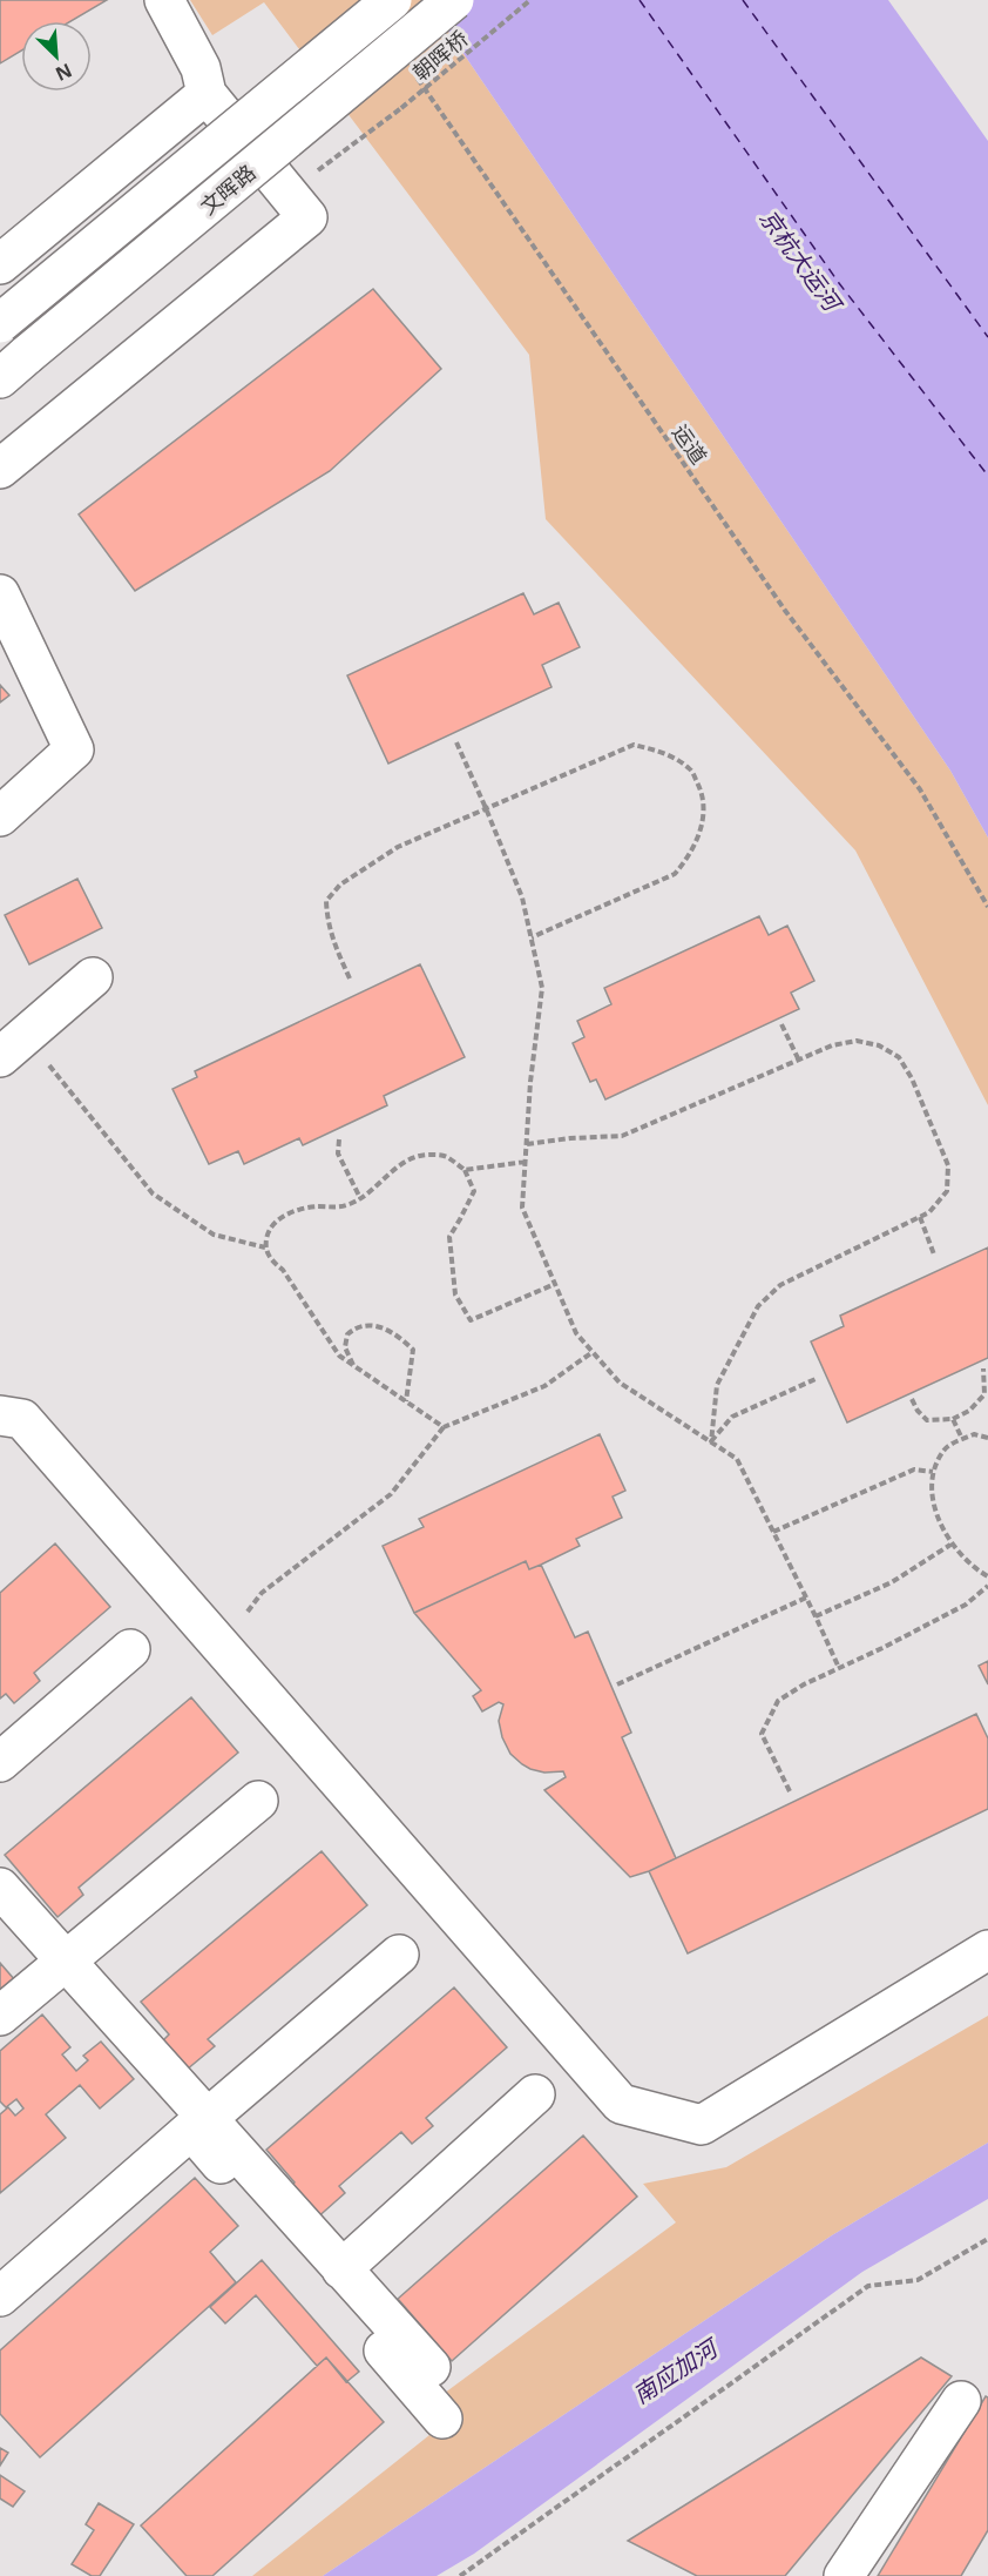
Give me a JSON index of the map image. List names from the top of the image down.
{
  "streets": {
    "street": ["文晖路"],
    "path": ["朝晖桥", "运道"]
  },
  "water": ["京杭大运河", "南应加河"],
  "north": "bottom right"
}
